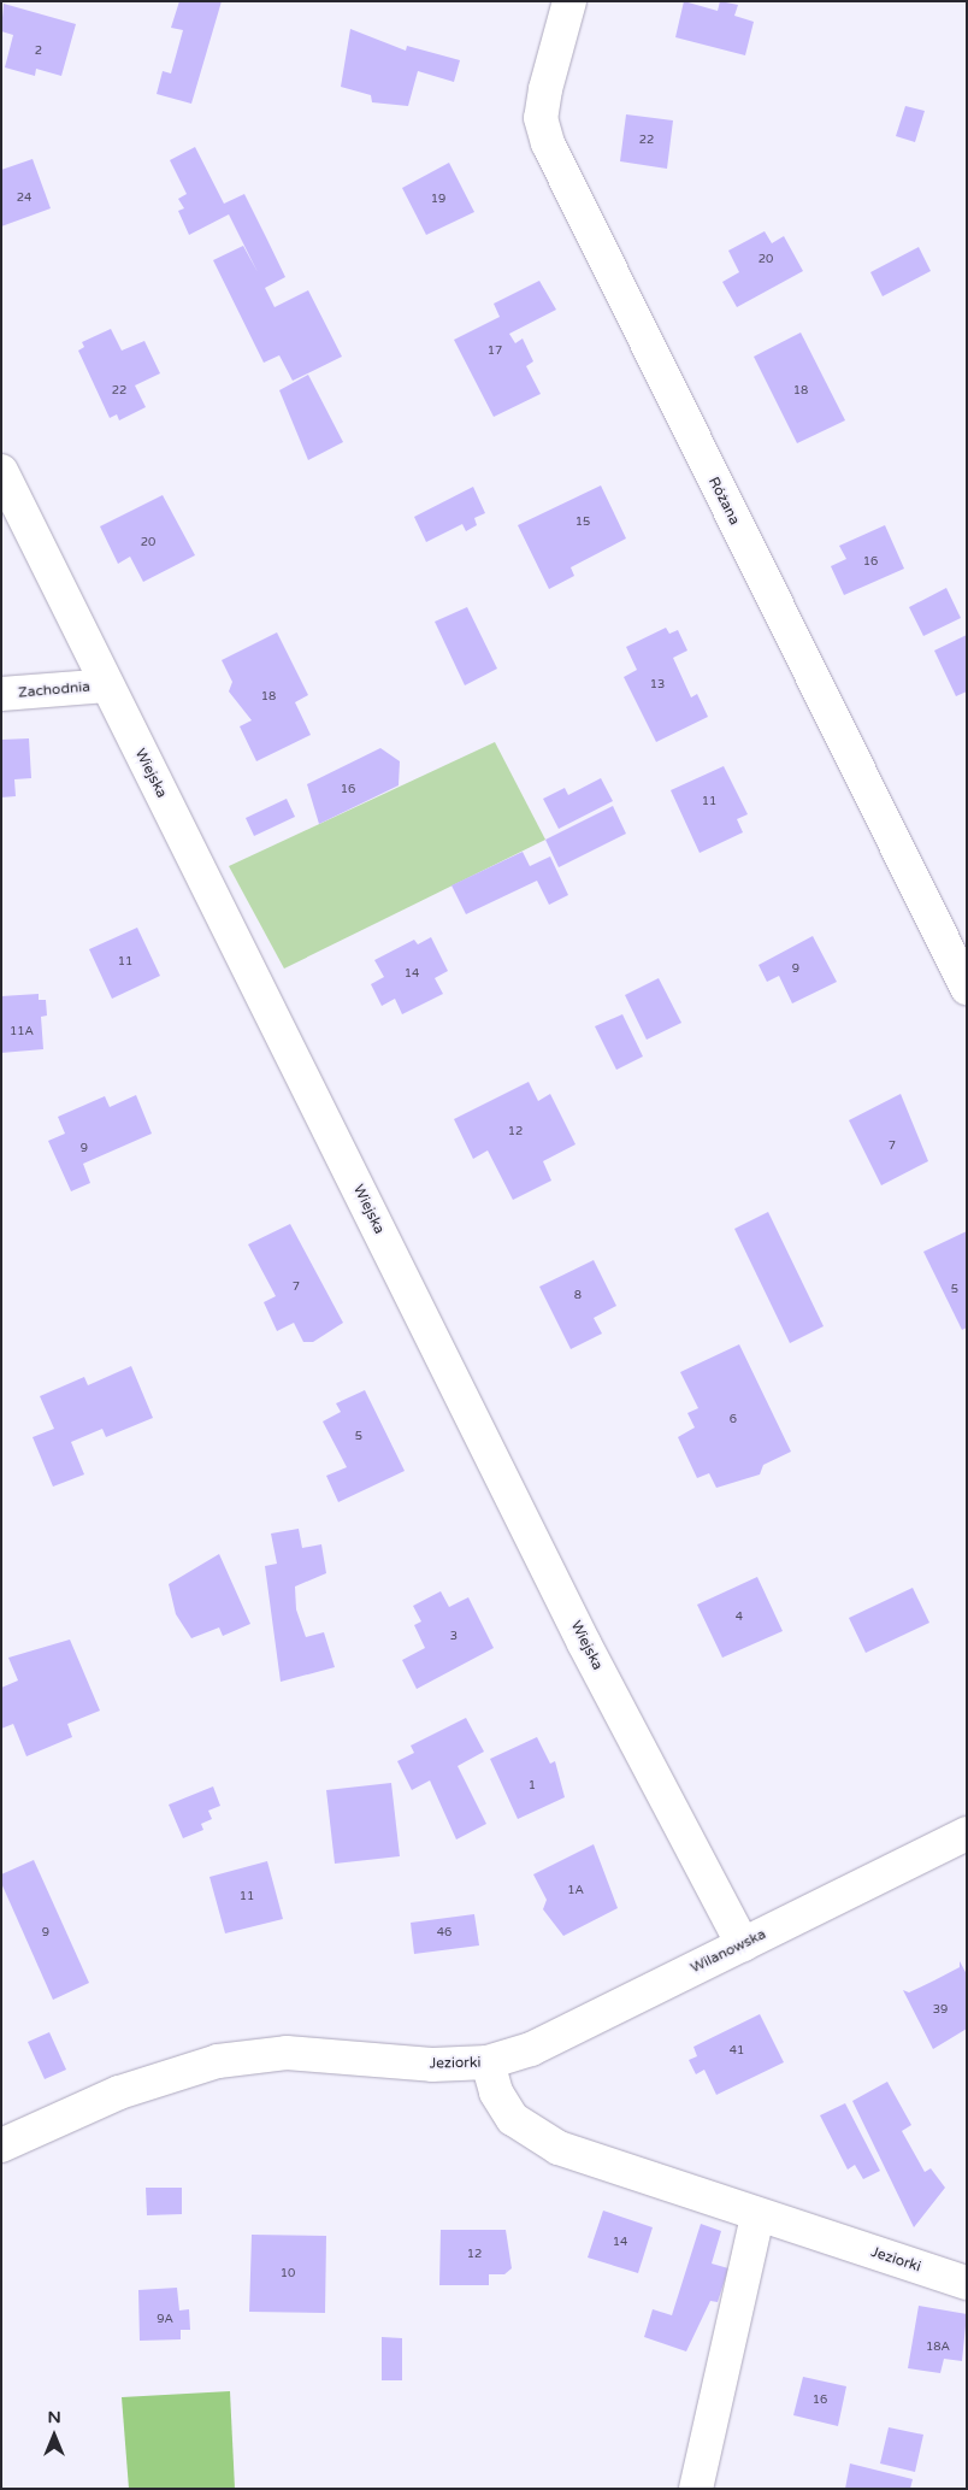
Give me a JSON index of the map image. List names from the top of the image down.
{
  "streets": {
    "street": [
      "Różana",
      "Zachodnia",
      "Wiejska",
      "Wilanowska",
      "Jeziorki"
    ]
  },
  "crossings": [
    ["Zachodnia", "Wiejska"],
    ["Wiejska", "Wilanowska"],
    ["Wilanowska", "Jeziorki"]
  ],
  "house_numbers": [
    "2",
    "22",
    "24",
    "19",
    "20",
    "17",
    "22",
    "18",
    "15",
    "20",
    "16",
    "13",
    "18",
    "16",
    "11",
    "11",
    "9",
    "14",
    "11A",
    "12",
    "7",
    "9",
    "7",
    "5",
    "8",
    "6",
    "5",
    "4",
    "3",
    "1",
    "1A",
    "11",
    "9",
    "46",
    "39",
    "41",
    "14",
    "12",
    "10",
    "9A",
    "18A",
    "16"
  ],
  "north": "top"
}
